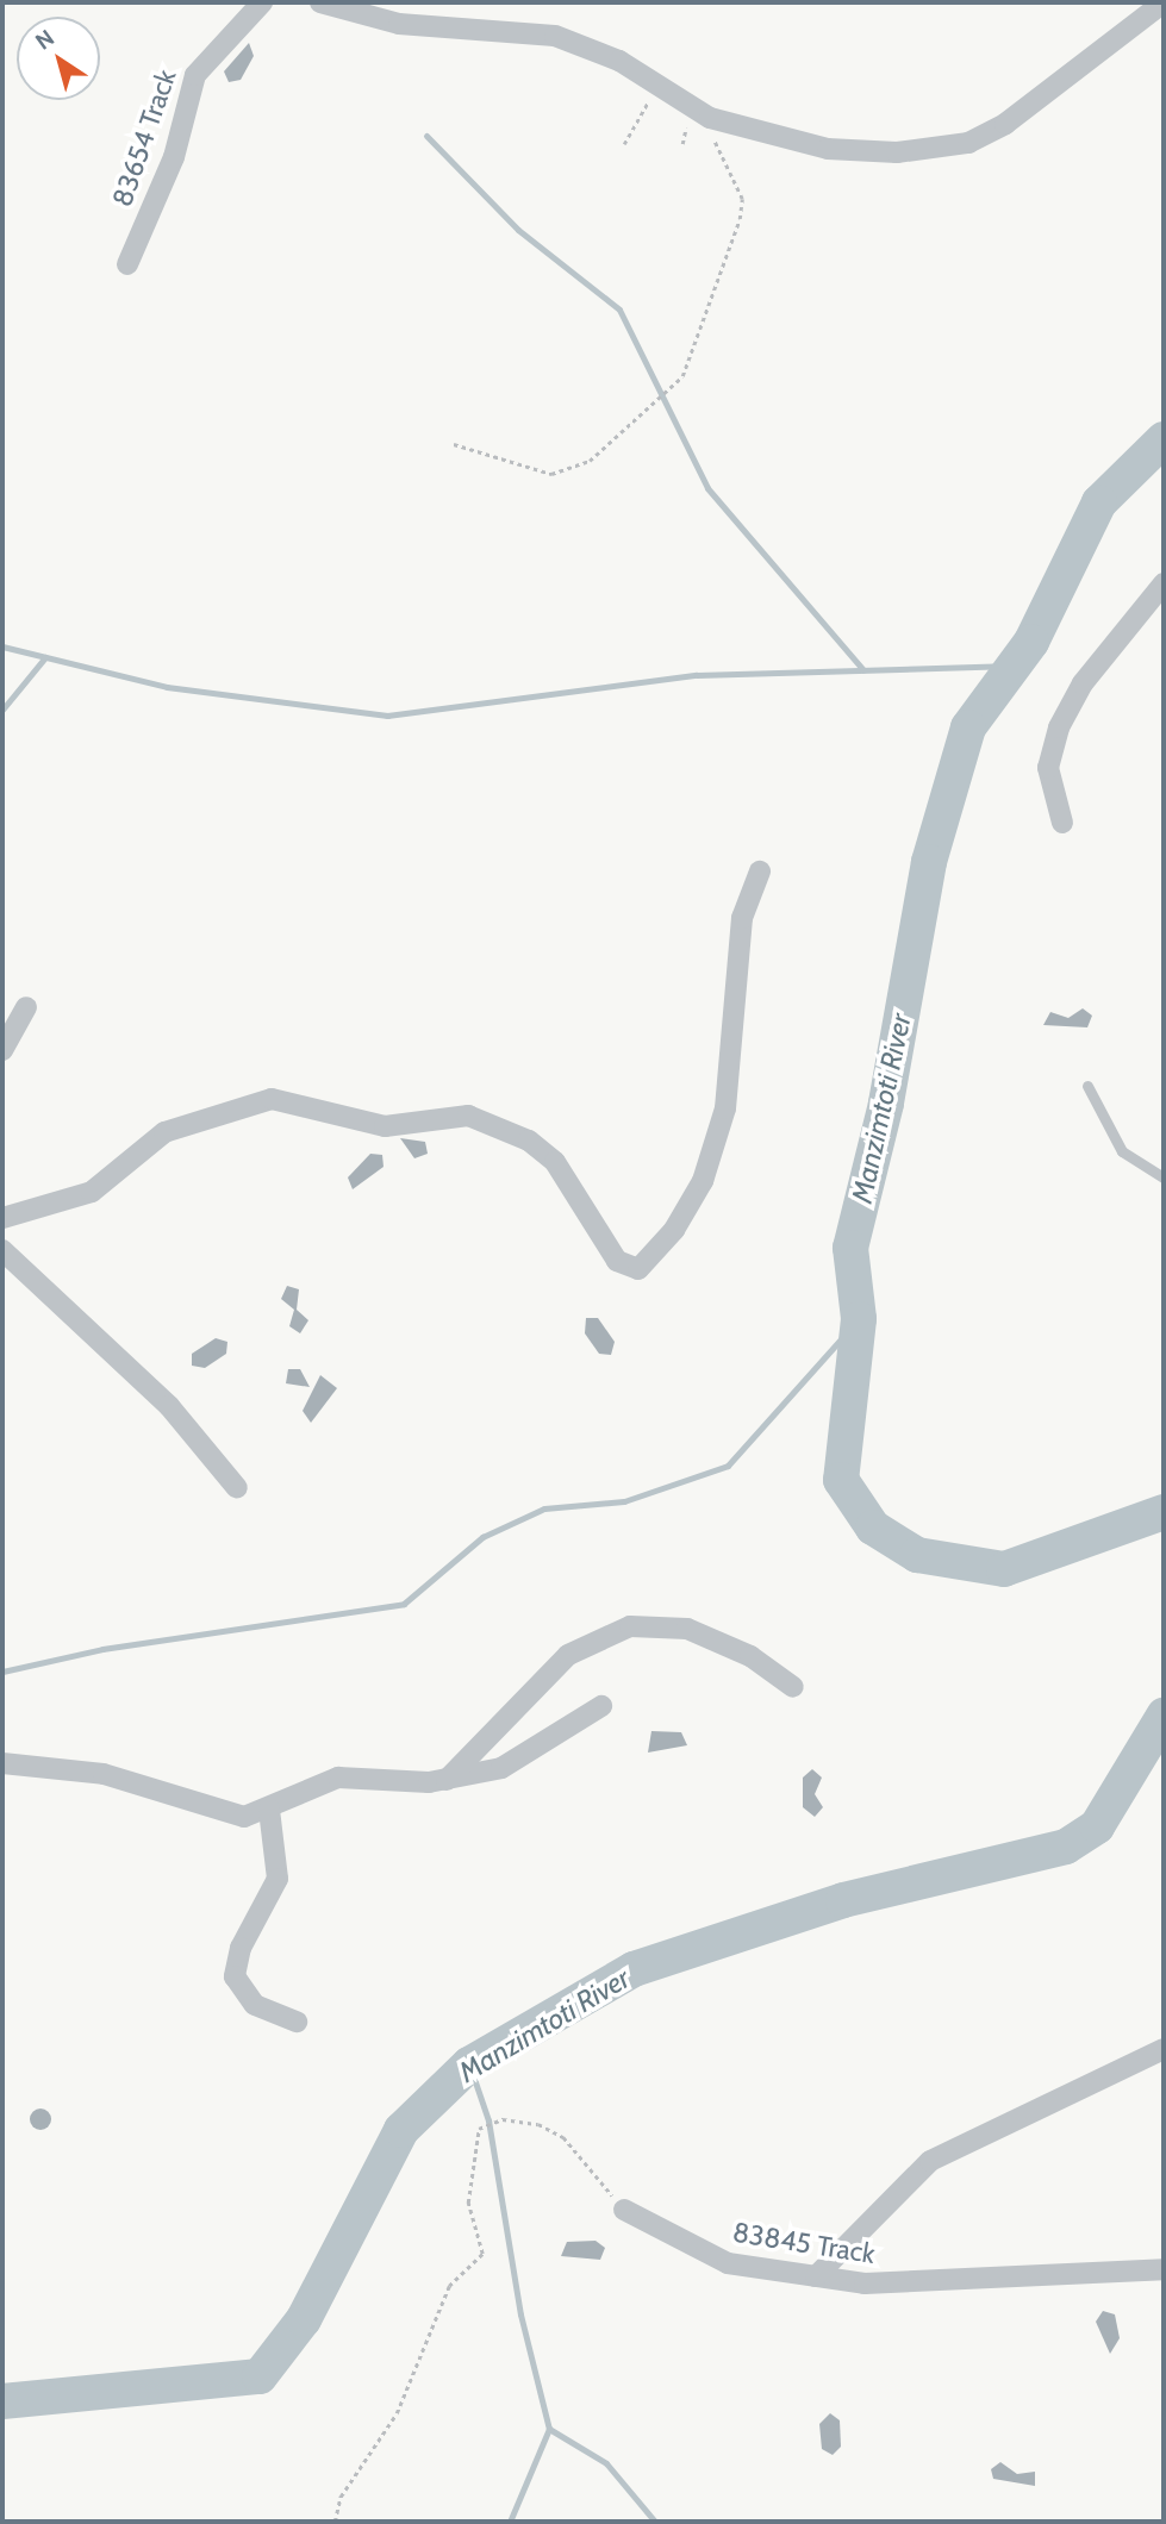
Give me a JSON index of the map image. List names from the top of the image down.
{
  "streets": {
    "street": ["83654 Track", "83845 Track"]
  },
  "water": ["Manzimtoti River"],
  "north": "top left"
}
